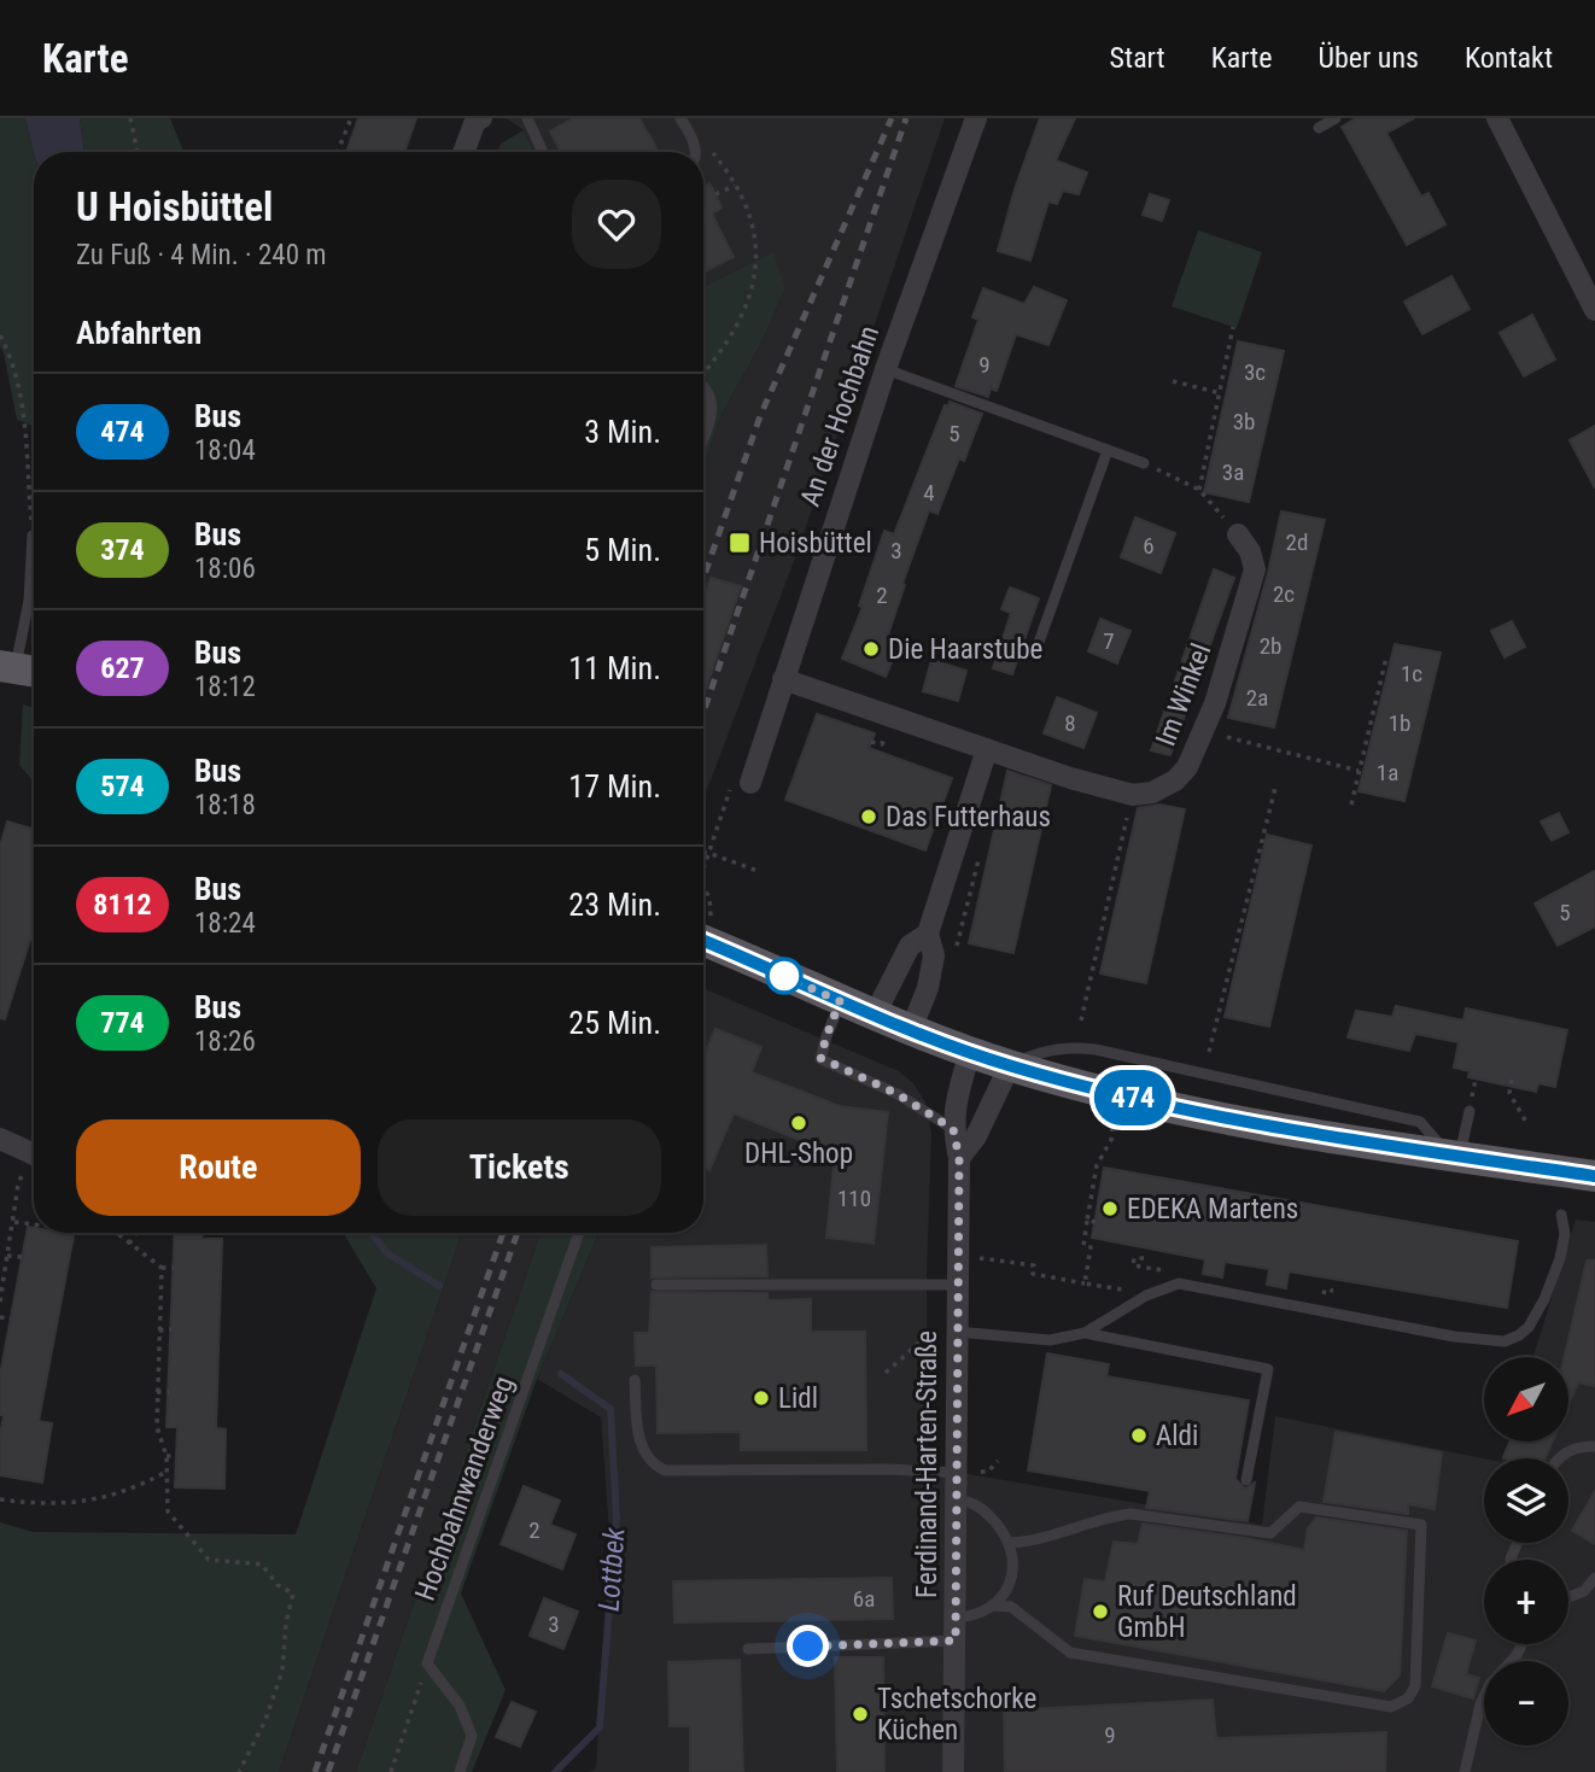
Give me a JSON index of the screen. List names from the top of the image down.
{
  "streets": {
    "street": ["An der Hochbahn", "Im Winkel", "Ferdinand-Harten-Straße"],
    "lane": ["Hochbahnwanderweg"]
  },
  "water": ["Lottbek"],
  "places": {
    "transit": ["Hoisbüttel"],
    "other": [
      "Die Haarstube",
      "Das Futterhaus",
      "DHL-Shop",
      "EDEKA Martens",
      "Lidl",
      "Aldi",
      "Ruf Deutschland GmbH",
      "Tschetschorke Küchen"
    ]
  },
  "lines": ["bus line 474"],
  "house_numbers": [
    "9",
    "3c",
    "3b",
    "5",
    "3a",
    "4",
    "2d",
    "6",
    "3",
    "2c",
    "2",
    "7",
    "2b",
    "1c",
    "2a",
    "8",
    "1b",
    "1a",
    "5",
    "110",
    "2",
    "6a",
    "3",
    "9"
  ],
  "north": "bottom left",
  "page": {
    "header": "Karte",
    "nav": [
      "Start",
      "Karte",
      "Über uns",
      "Kontakt"
    ],
    "on_map": "474",
    "heading": [
      ["U Hoisbüttel", "Zu Fuß · 4 Min. · 240 m"],
      "Abfahrten"
    ],
    "list": [
      {
        "mark": "474",
        "name": "Bus",
        "note": "18:04",
        "value": "3 Min."
      },
      {
        "mark": "374",
        "name": "Bus",
        "note": "18:06",
        "value": "5 Min."
      },
      {
        "mark": "627",
        "name": "Bus",
        "note": "18:12",
        "value": "11 Min."
      },
      {
        "mark": "574",
        "name": "Bus",
        "note": "18:18",
        "value": "17 Min."
      },
      {
        "mark": "8112",
        "name": "Bus",
        "note": "18:24",
        "value": "23 Min."
      },
      {
        "mark": "774",
        "name": "Bus",
        "note": "18:26",
        "value": "25 Min."
      }
    ],
    "buttons": ["Route", "Tickets"],
    "map_buttons": ["+", "−"]
  }
}
